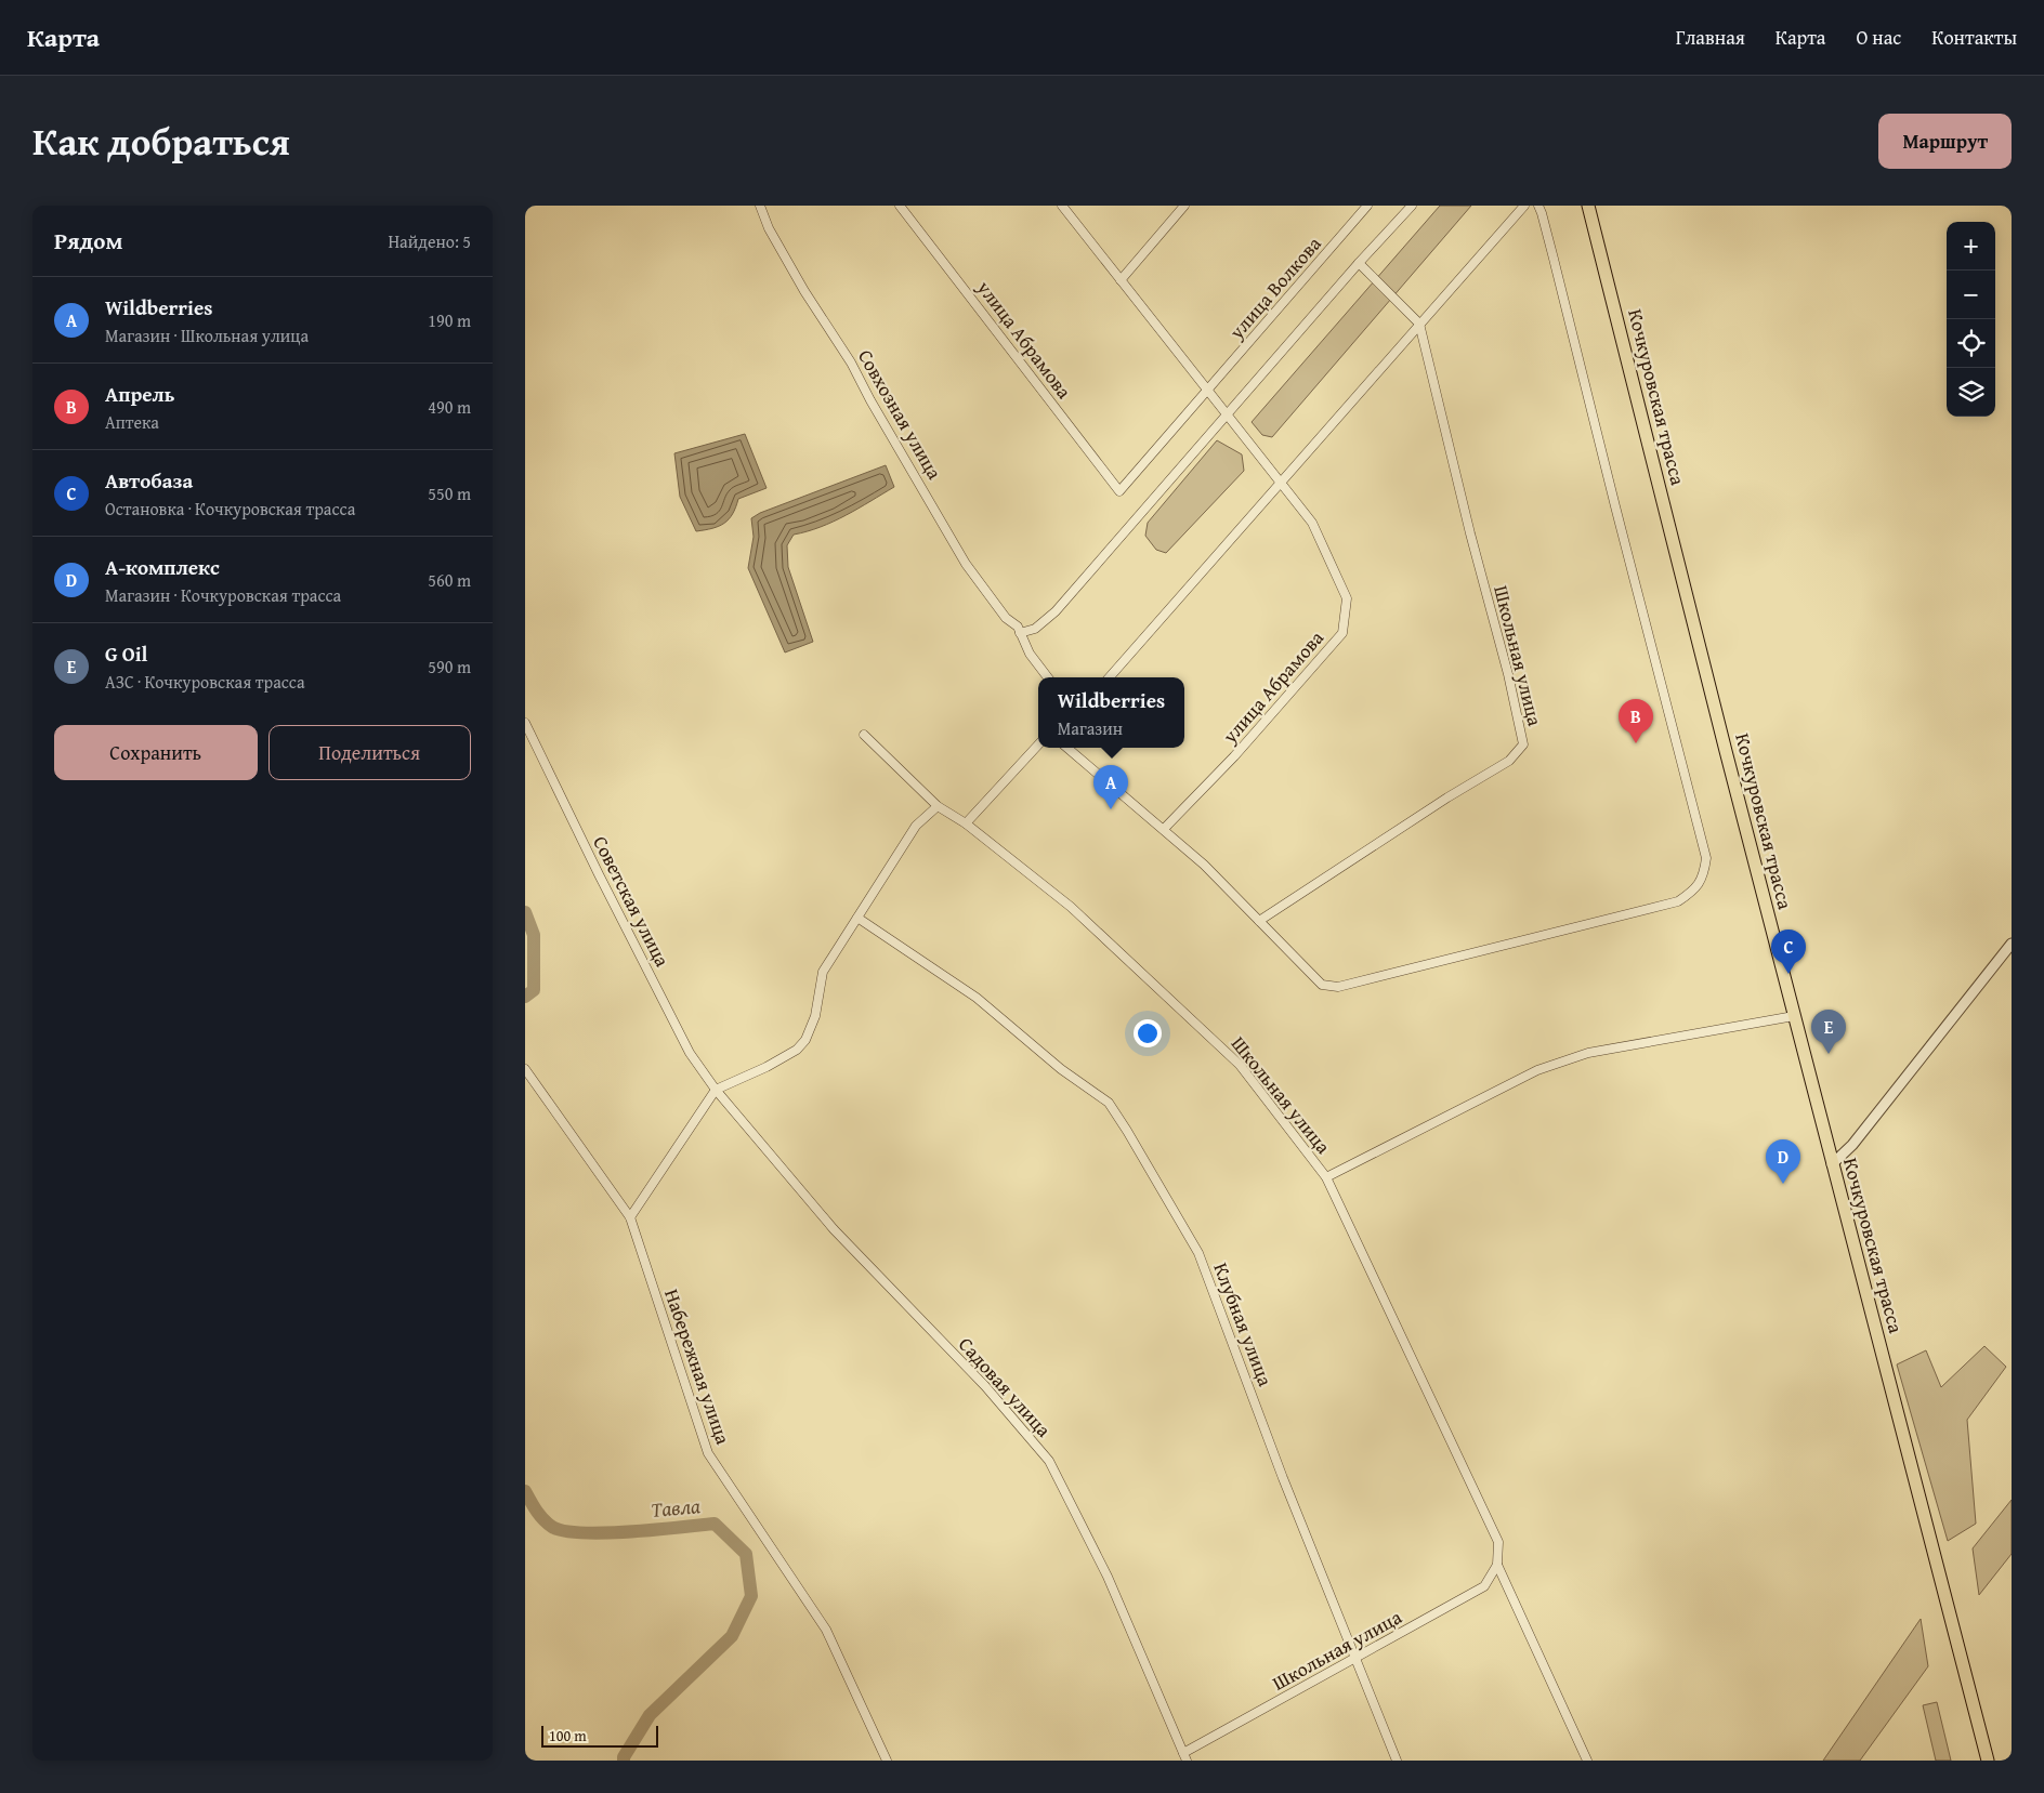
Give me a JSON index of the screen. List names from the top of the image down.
{
  "streets": {
    "main road": ["Кочкуровская трасса"],
    "street": [
      "улица Волкова",
      "улица Абрамова",
      "Совхозная улица",
      "Школьная улица",
      "Советская улица",
      "Клубная улица",
      "Набережная улица",
      "Садовая улица"
    ]
  },
  "crossings": [
    ["улица Волкова", "улица Абрамова"],
    ["Школьная улица", "Клубная улица"],
    ["Школьная улица", "Садовая улица"],
    ["Советская улица", "Садовая улица"]
  ],
  "water": ["Тавла"],
  "scale_bar": "100 m",
  "page": {
    "header": "Карта",
    "nav": [
      "Главная",
      "Карта",
      "О нас",
      "Контакты"
    ],
    "title": "Как добраться",
    "buttons": [
      "Маршрут",
      ["Сохранить", "Поделиться"]
    ],
    "heading": ["Рядом", "Найдено: 5"],
    "map_buttons": ["+", "−"],
    "list": [
      {
        "mark": "A",
        "name": "Wildberries",
        "note": "Магазин · Школьная улица",
        "value": "190 m"
      },
      {
        "mark": "B",
        "name": "Апрель",
        "note": "Аптека",
        "value": "490 m"
      },
      {
        "mark": "C",
        "name": "Автобаза",
        "note": "Остановка · Кочкуровская трасса",
        "value": "550 m"
      },
      {
        "mark": "D",
        "name": "А-комплекс",
        "note": "Магазин · Кочкуровская трасса",
        "value": "560 m"
      },
      {
        "mark": "E",
        "name": "G Oil",
        "note": "АЗС · Кочкуровская трасса",
        "value": "590 m"
      }
    ],
    "popup": ["Wildberries", "Магазин"],
    "pins": [
      "B",
      "A",
      "C",
      "E",
      "D"
    ],
    "scale": "100 m"
  }
}
